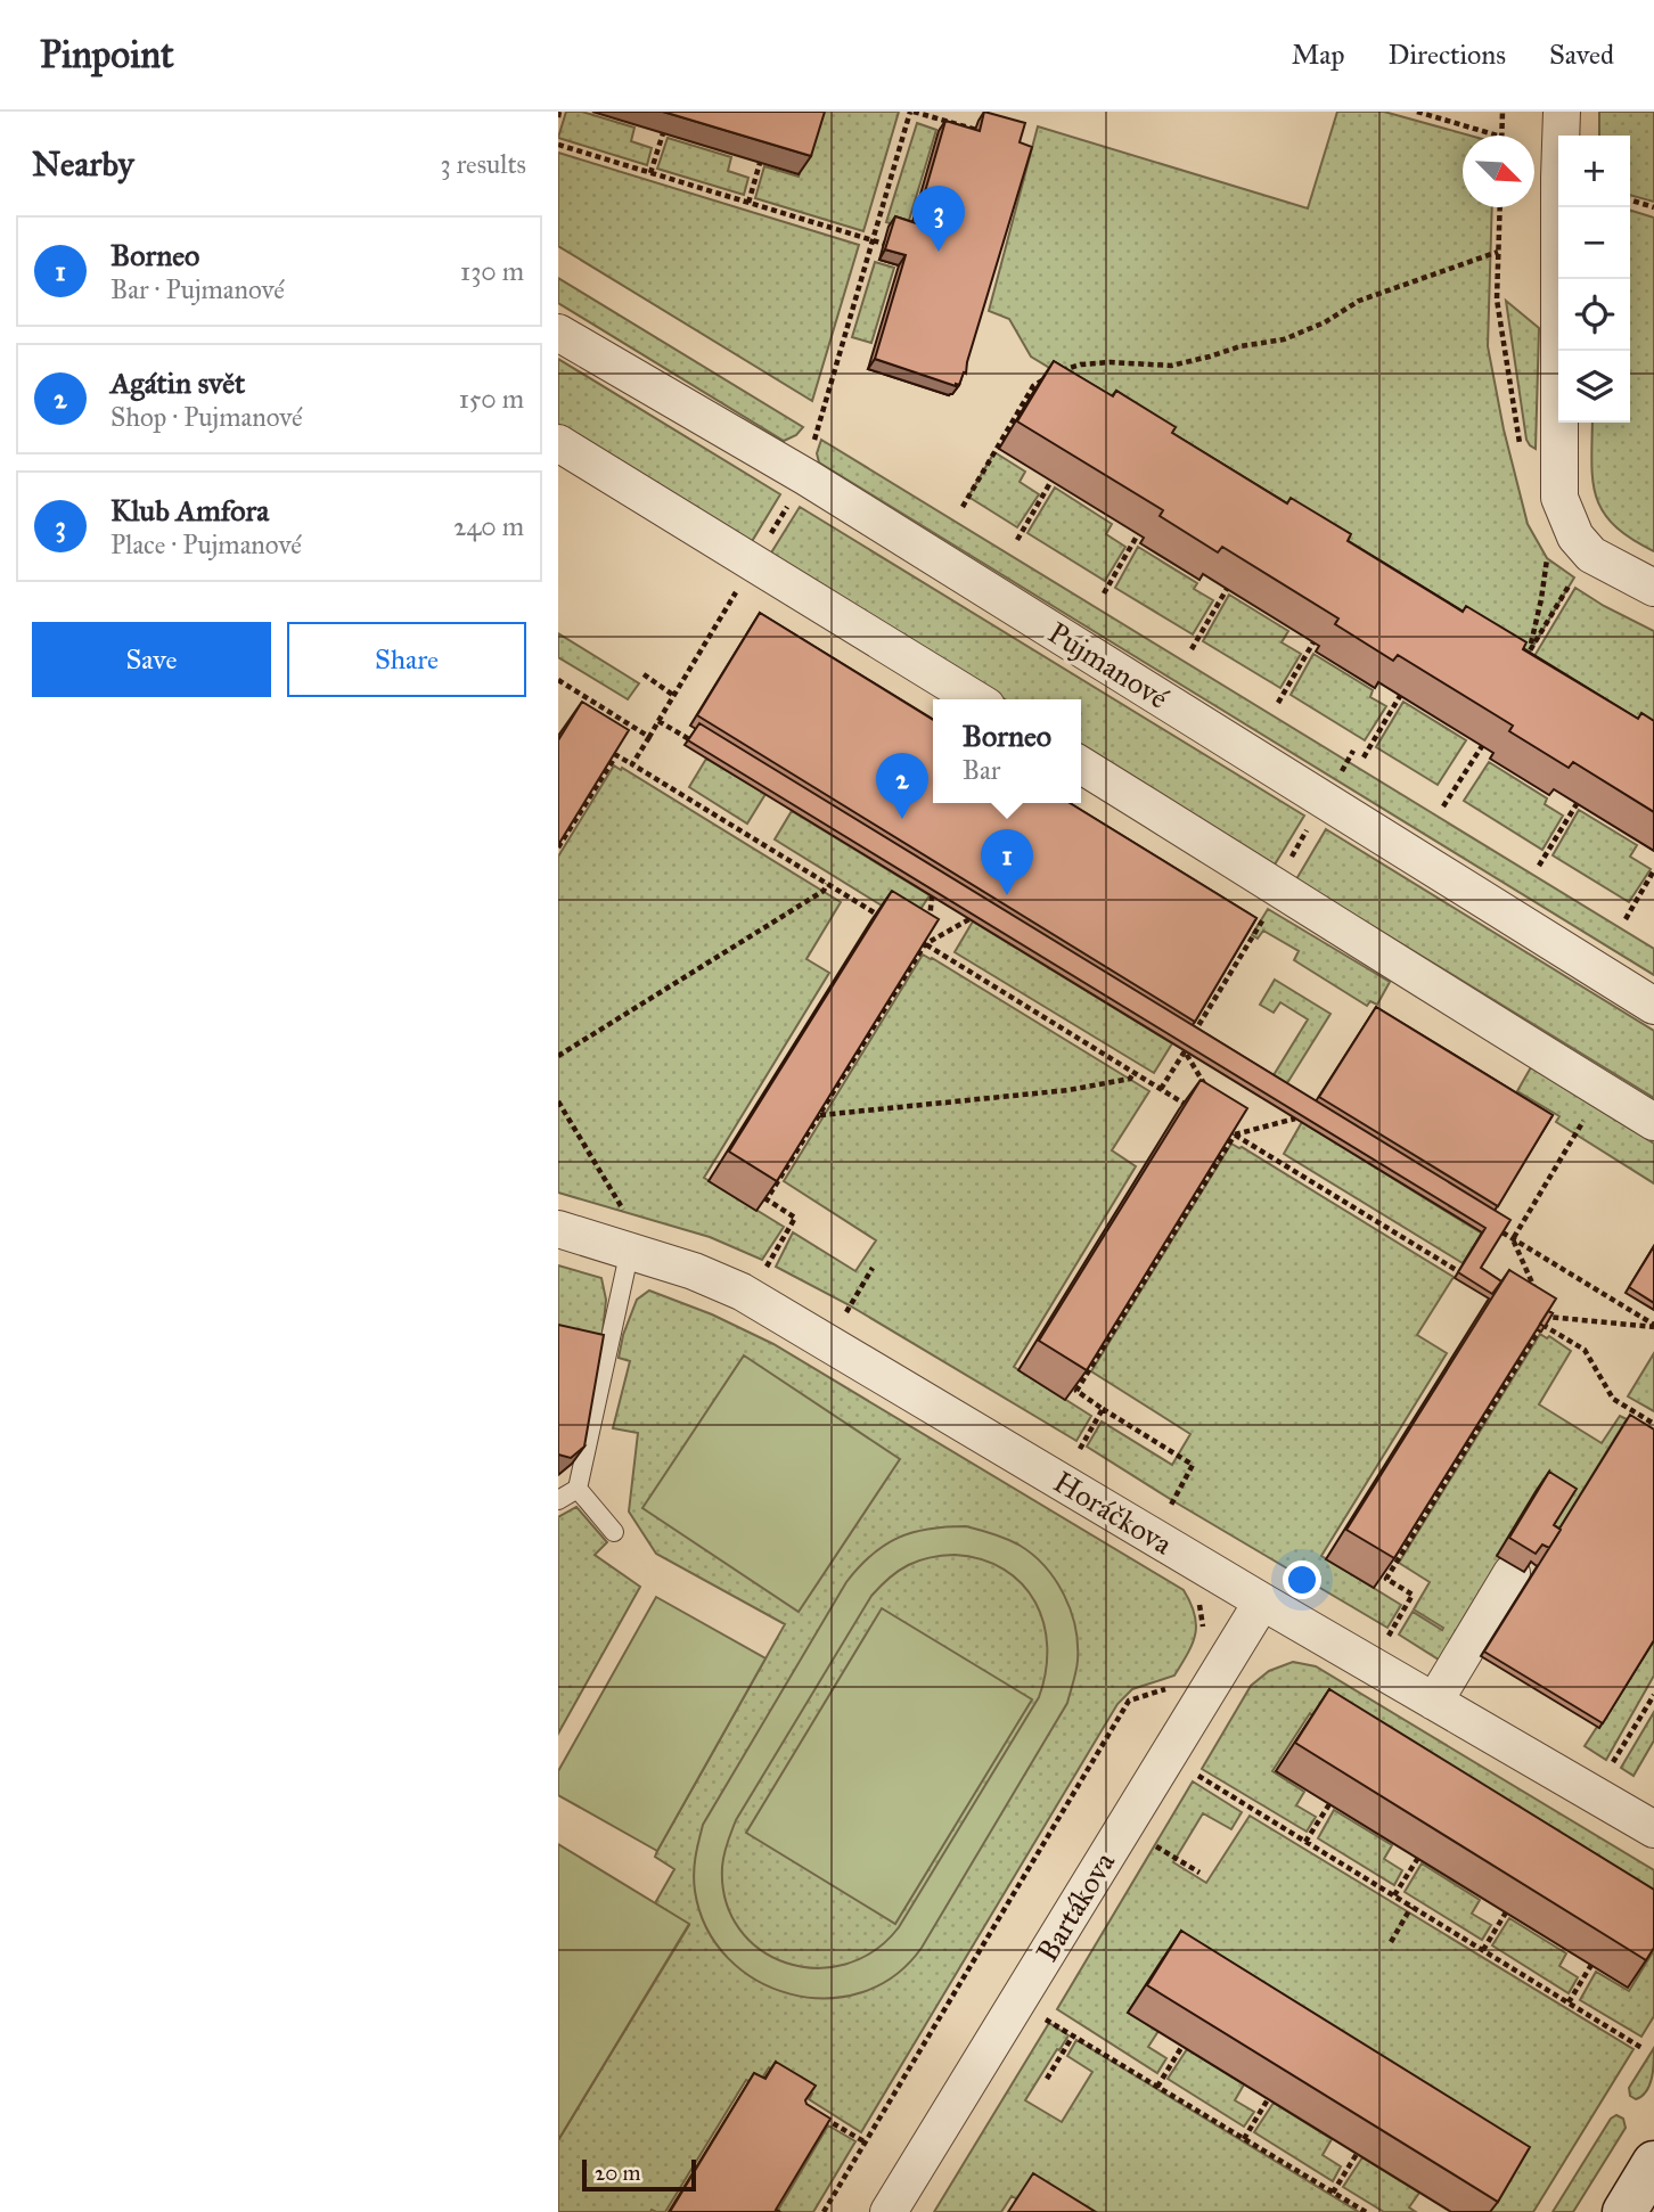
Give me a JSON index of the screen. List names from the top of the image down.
{
  "streets": {
    "street": ["Pujmanové", "Horáčkova", "Bartákova"]
  },
  "crossings": [
    ["Horáčkova", "Bartákova"]
  ],
  "scale_bar": "20 m",
  "north": "bottom right",
  "page": {
    "header": "Pinpoint",
    "nav": ["Map", "Directions", "Saved"],
    "heading": ["Nearby", "3 results"],
    "map_buttons": ["+", "−"],
    "pins": ["3", "2", "1"],
    "list": [
      {
        "mark": "1",
        "name": "Borneo",
        "note": "Bar · Pujmanové",
        "value": "130 m"
      },
      {
        "mark": "2",
        "name": "Agátin svět",
        "note": "Shop · Pujmanové",
        "value": "150 m"
      },
      {
        "mark": "3",
        "name": "Klub Amfora",
        "note": "Place · Pujmanové",
        "value": "240 m"
      }
    ],
    "buttons": ["Save", "Share"],
    "popup": ["Borneo", "Bar"],
    "scale": "20 m"
  }
}
